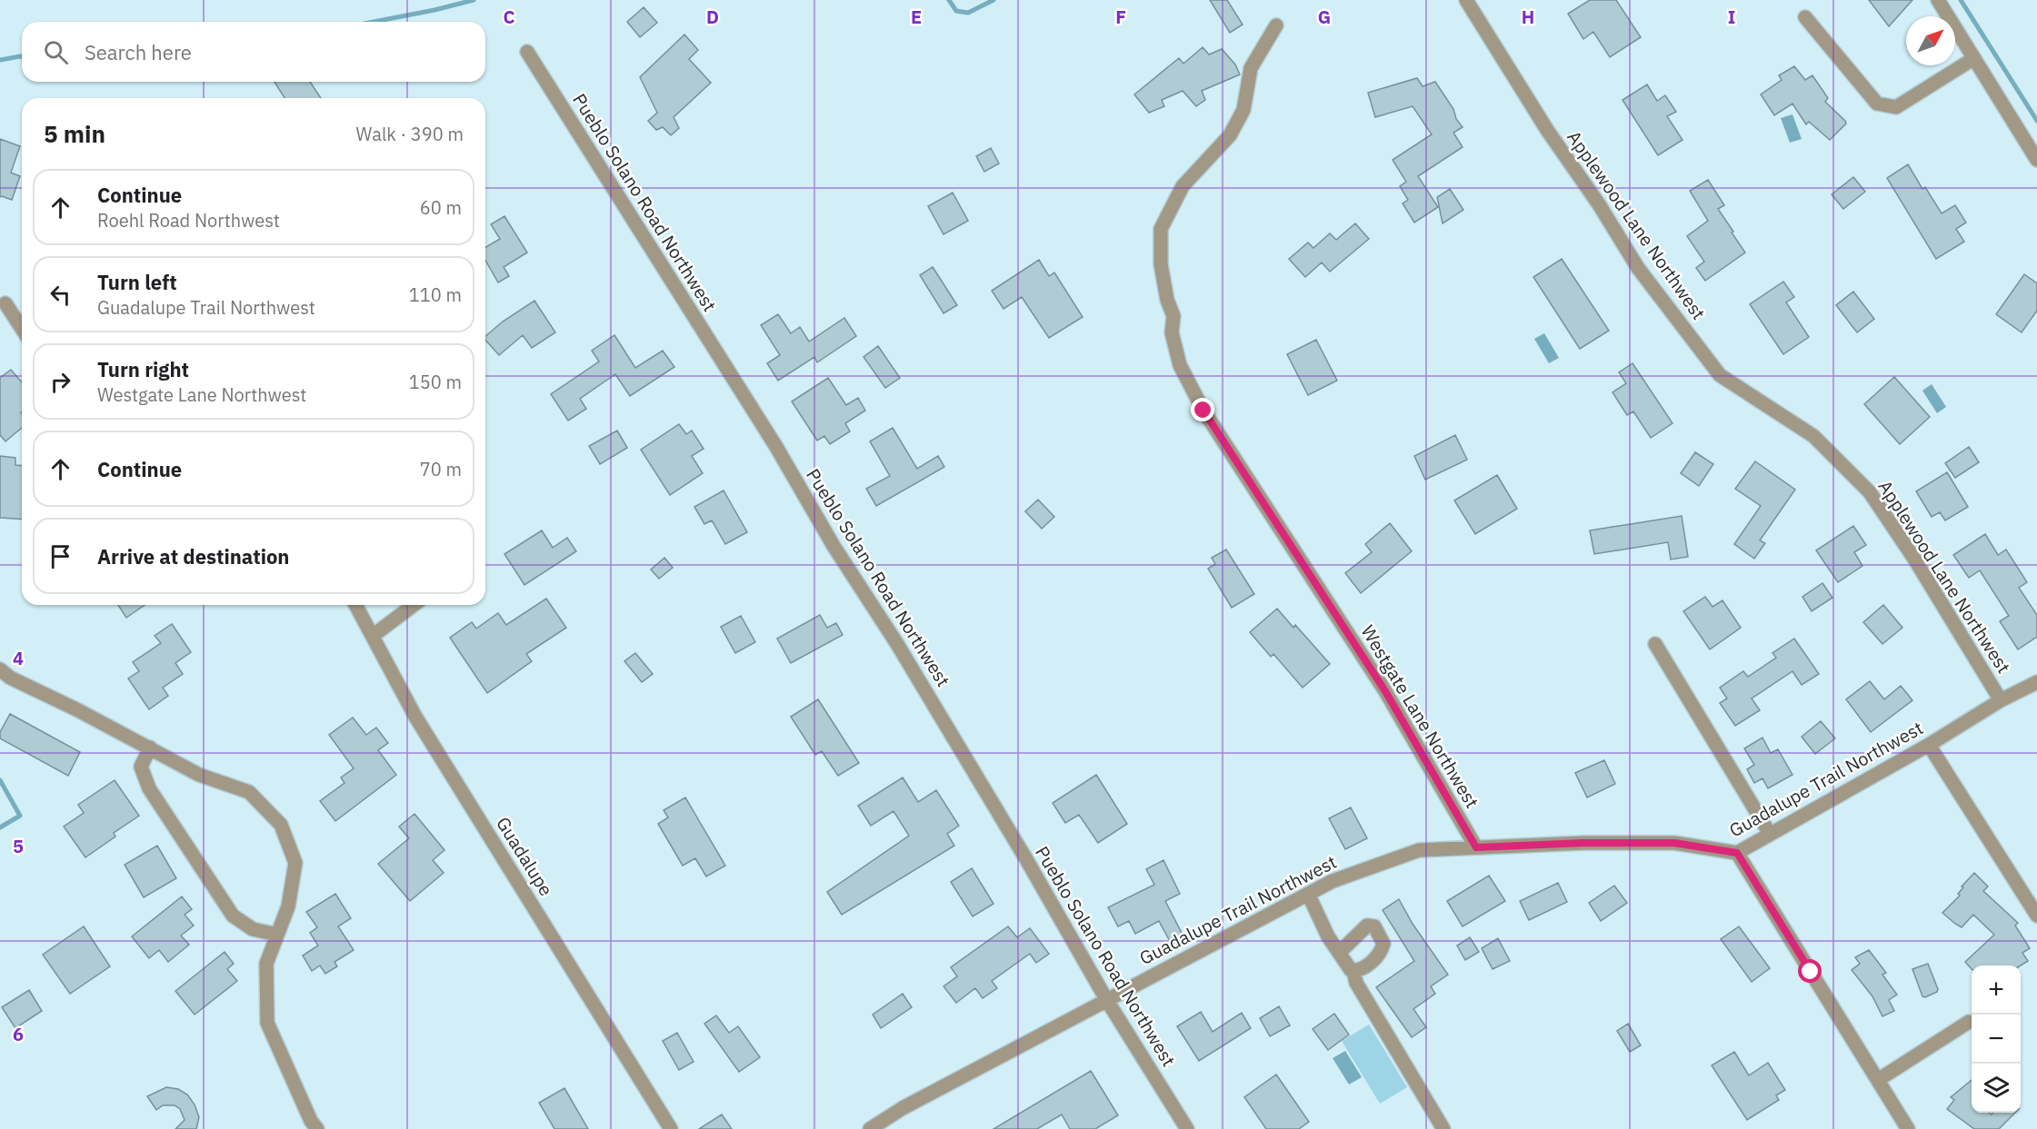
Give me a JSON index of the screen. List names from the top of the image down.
{
  "streets": {
    "street": [
      "Pueblo Solano Road Northwest",
      "Applewood Lane Northwest",
      "Westgate Lane Northwest",
      "Guadalupe Trail Northwest",
      "Guadalupe"
    ]
  },
  "crossings": [
    ["Pueblo Solano Road Northwest", "Guadalupe Trail Northwest"],
    ["Applewood Lane Northwest", "Guadalupe Trail Northwest"],
    ["Westgate Lane Northwest", "Guadalupe Trail Northwest"]
  ],
  "north": "top right",
  "page": {
    "search": "Search here",
    "heading": ["5 min", "Walk · 390 m"],
    "list": [
      ["Continue", "Roehl Road Northwest", "60 m"],
      ["Turn left", "Guadalupe Trail Northwest", "110 m"],
      ["Turn right", "Westgate Lane Northwest", "150 m"],
      ["Continue", "70 m"],
      "Arrive at destination"
    ],
    "map_buttons": ["+", "−"]
  },
  "grid": {
    "columns": [
      "C",
      "D",
      "E",
      "F",
      "G",
      "H",
      "I"
    ],
    "rows": ["4", "5", "6"]
  }
}
